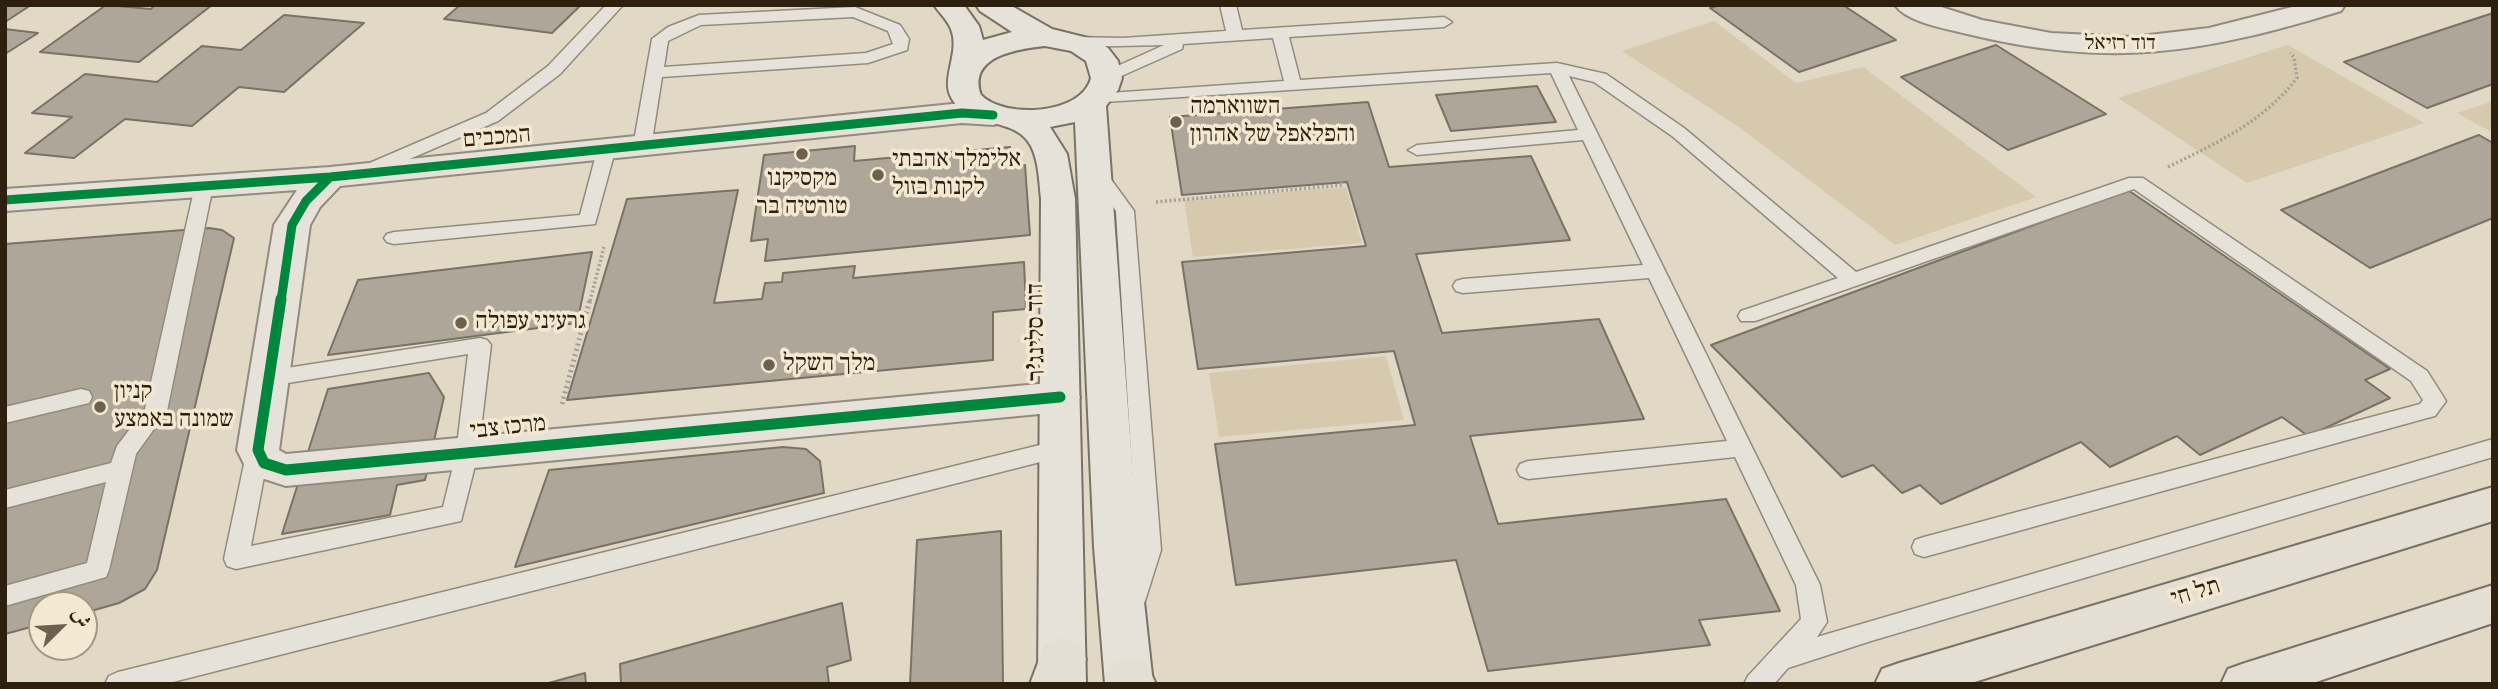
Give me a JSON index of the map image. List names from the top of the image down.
{
  "streets": {
    "highway": ["תל חי"],
    "street": [
      "דוד רזיאל",
      "המכבים",
      "דוד סלינג'ר",
      "מרכז צבי"
    ]
  },
  "crossings": [
    ["המכבים", "דוד סלינג'ר"],
    ["דוד סלינג'ר", "מרכז צבי"]
  ],
  "places": [
    "השווארמה והפלאפל של אהרון",
    "מקסיקנו טורטיה בר",
    "אלימלך אהבתי לקנות בזול",
    "גרעיני עפולה",
    "מלך השקל",
    "קניון שמונה באמצע"
  ],
  "north": "top right"
}
